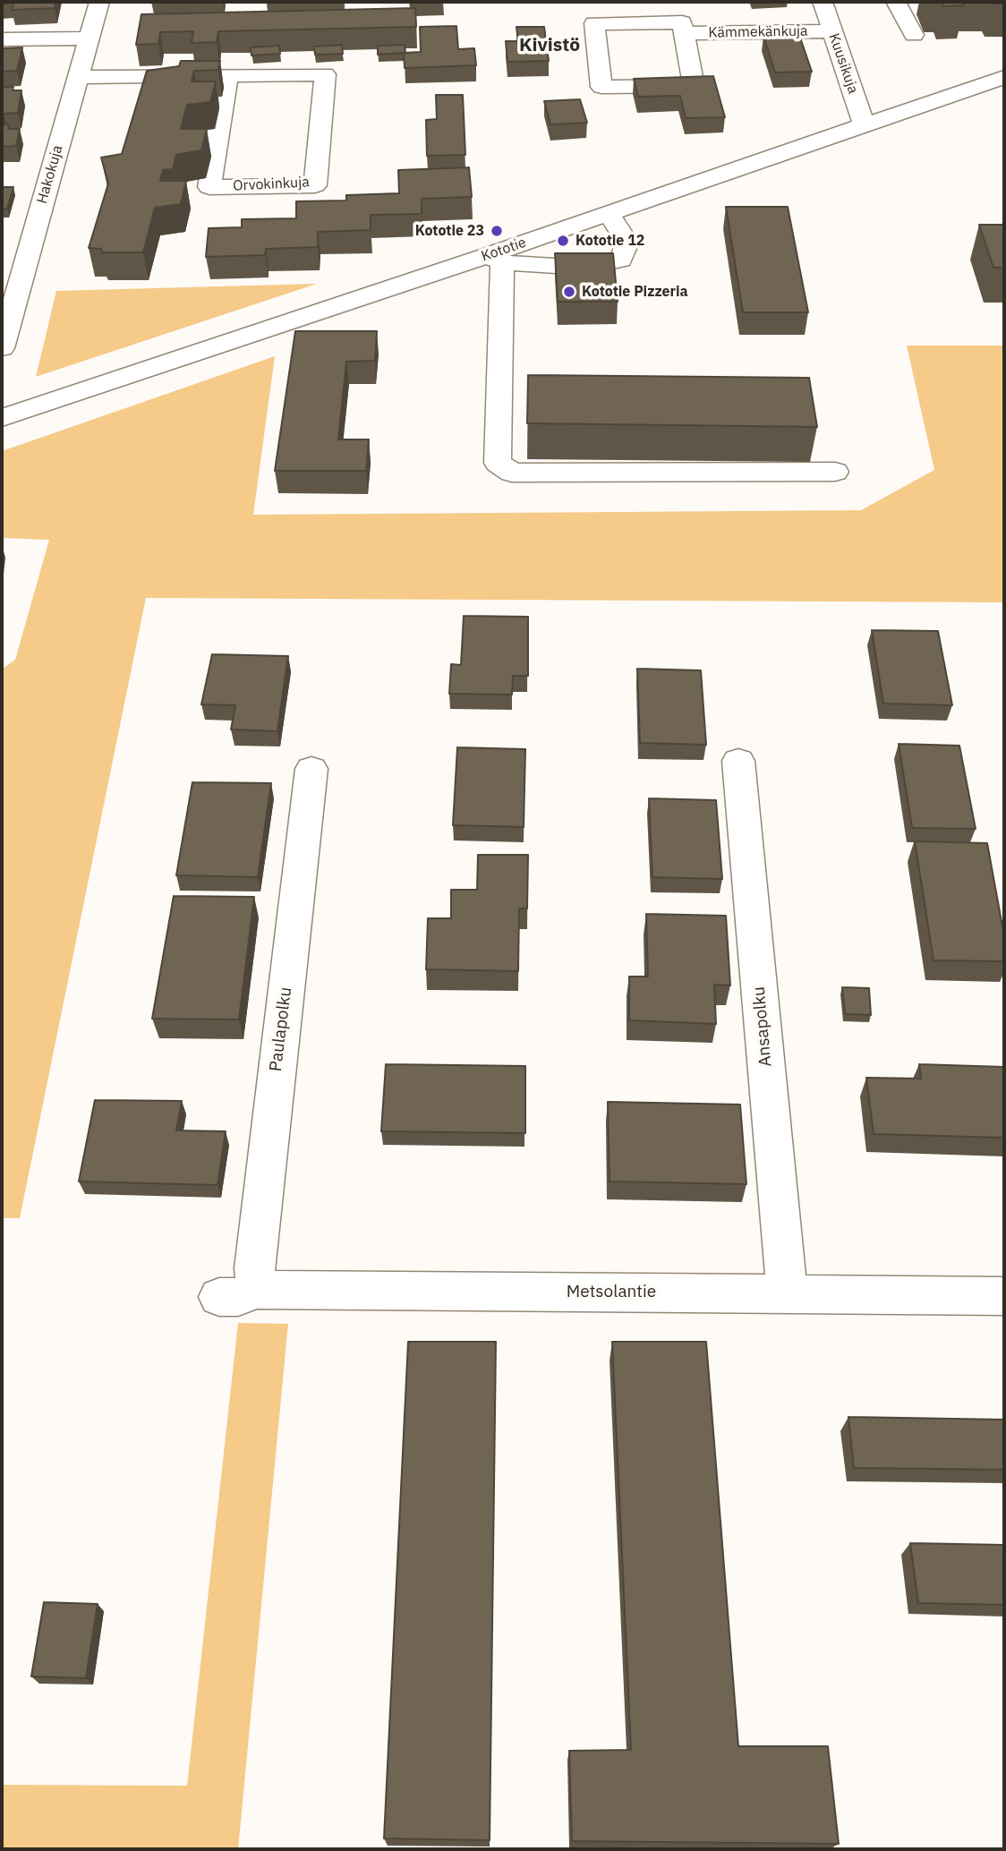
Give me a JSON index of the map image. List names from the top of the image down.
{
  "streets": {
    "street": [
      "Kämmekänkuja",
      "Kuusikuja",
      "Hakokuja",
      "Orvokinkuja",
      "Kototie",
      "Ansapolku",
      "Paulapolku",
      "Metsolantie"
    ]
  },
  "crossings": [
    ["Kämmekänkuja", "Kuusikuja"],
    ["Kuusikuja", "Kototie"],
    ["Hakokuja", "Orvokinkuja"],
    ["Ansapolku", "Metsolantie"],
    ["Paulapolku", "Metsolantie"]
  ],
  "districts": ["Kivistö"],
  "places": ["Kototie 23", "Kototie 12", "Kototie Pizzeria"]
}
